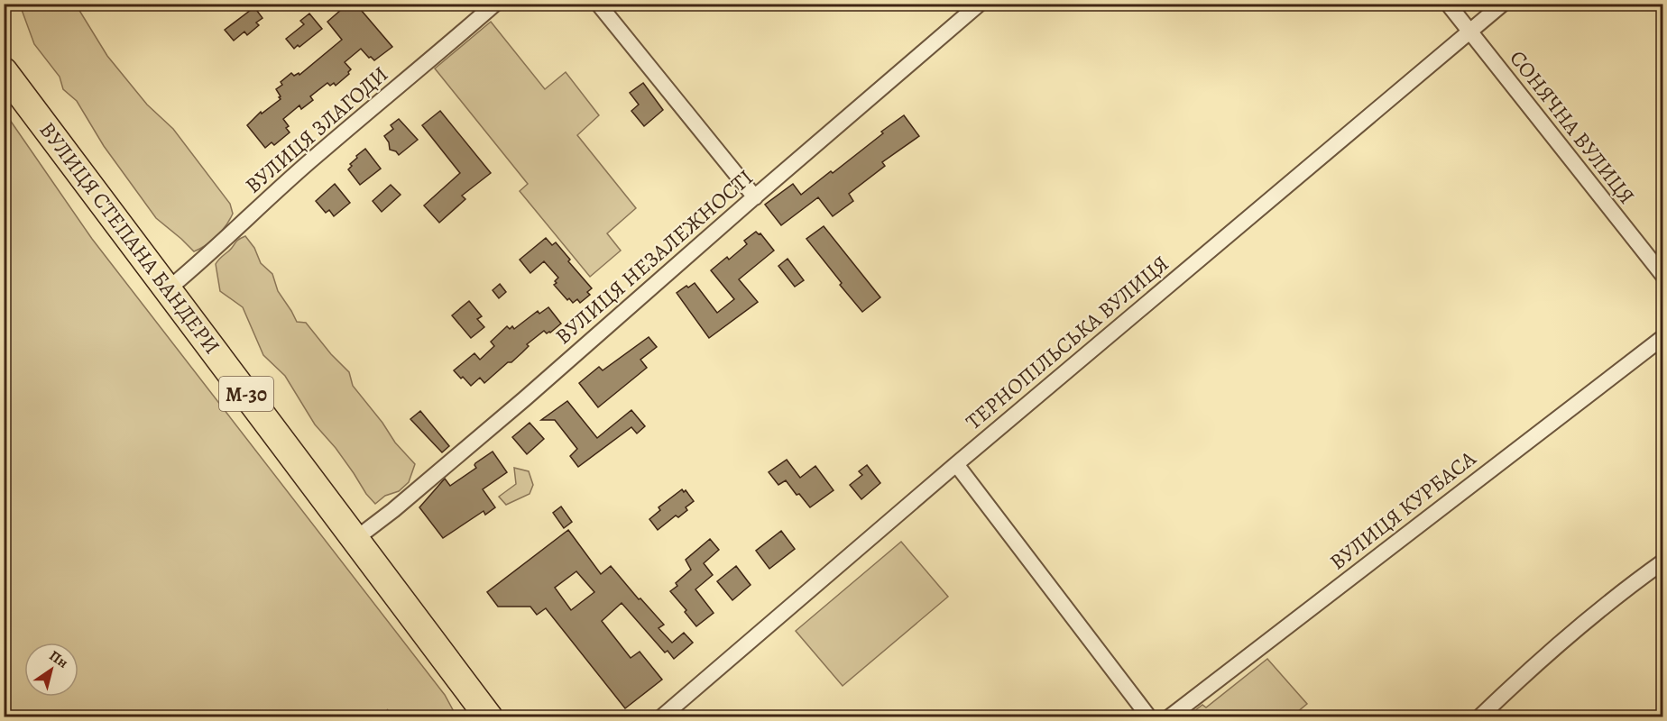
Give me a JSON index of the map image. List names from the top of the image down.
{
  "streets": {
    "highway": ["ВУЛИЦЯ СТЕПАНА БАНДЕРИ", "М-30"],
    "street": [
      "СОНЯЧНА ВУЛИЦЯ",
      "ВУЛИЦЯ ЗЛАГОДИ",
      "ВУЛИЦЯ НЕЗАЛЕЖНОСТІ",
      "ТЕРНОПІЛЬСЬКА ВУЛИЦЯ",
      "ВУЛИЦЯ КУРБАСА"
    ]
  },
  "crossings": [
    ["СОНЯЧНА ВУЛИЦЯ", "ТЕРНОПІЛЬСЬКА ВУЛИЦЯ"],
    ["ВУЛИЦЯ ЗЛАГОДИ", "ВУЛИЦЯ СТЕПАНА БАНДЕРИ"],
    ["ВУЛИЦЯ СТЕПАНА БАНДЕРИ", "ВУЛИЦЯ НЕЗАЛЕЖНОСТІ"]
  ],
  "north": "top right"
}
